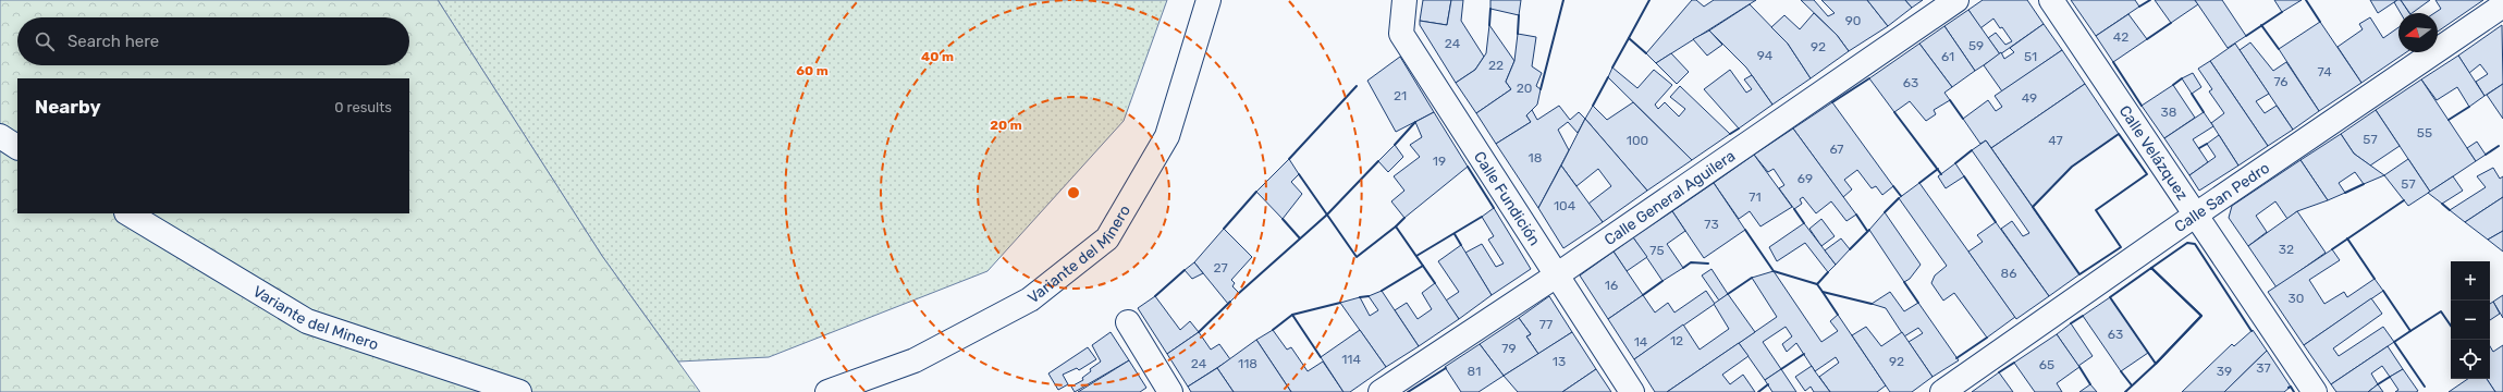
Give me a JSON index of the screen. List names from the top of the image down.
{
  "streets": {
    "street": [
      "Calle Velázquez",
      "Calle General Aguilera",
      "Calle San Pedro",
      "Calle Fundición",
      "Variante del Minero"
    ]
  },
  "crossings": [
    ["Calle Velázquez", "Calle San Pedro"],
    ["Calle General Aguilera", "Calle Fundición"]
  ],
  "house_numbers": [
    "90",
    "42",
    "24",
    "59",
    "92",
    "94",
    "61",
    "51",
    "22",
    "74",
    "76",
    "63",
    "20",
    "21",
    "49",
    "38",
    "55",
    "57",
    "100",
    "47",
    "67",
    "18",
    "19",
    "69",
    "57",
    "71",
    "104",
    "73",
    "32",
    "75",
    "27",
    "86",
    "16",
    "30",
    "77",
    "63",
    "12",
    "14",
    "79",
    "114",
    "13",
    "92",
    "24",
    "118",
    "65",
    "37",
    "81",
    "39"
  ],
  "north": "left",
  "page": {
    "search": "Search here",
    "heading": ["Nearby", "0 results"],
    "map_buttons": ["+", "−"]
  },
  "rings": ["40 m", "60 m", "20 m"]
}
